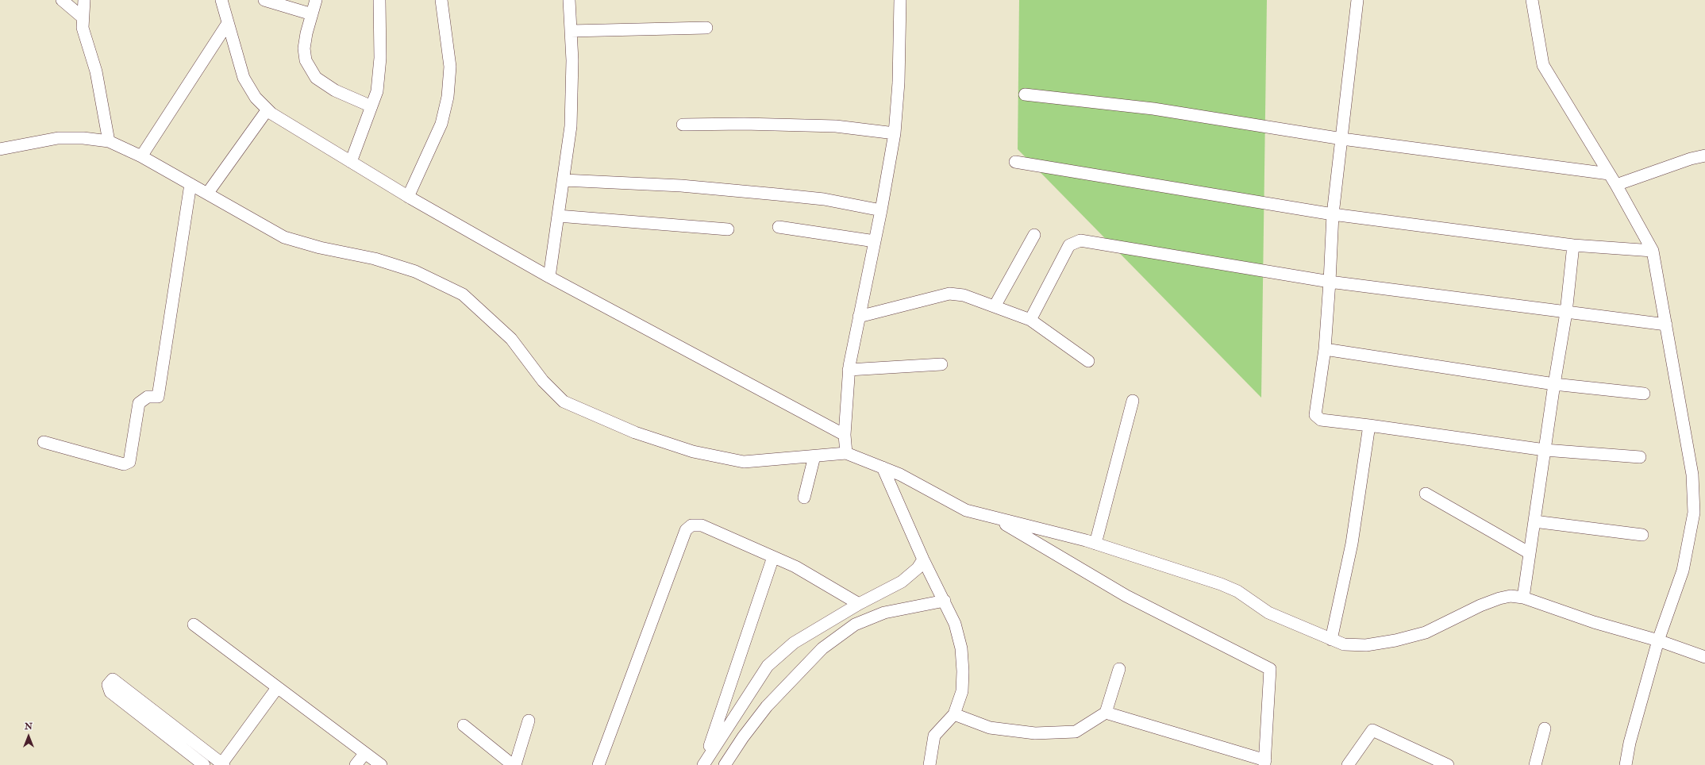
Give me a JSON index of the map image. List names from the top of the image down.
{
  "north": "top"
}
